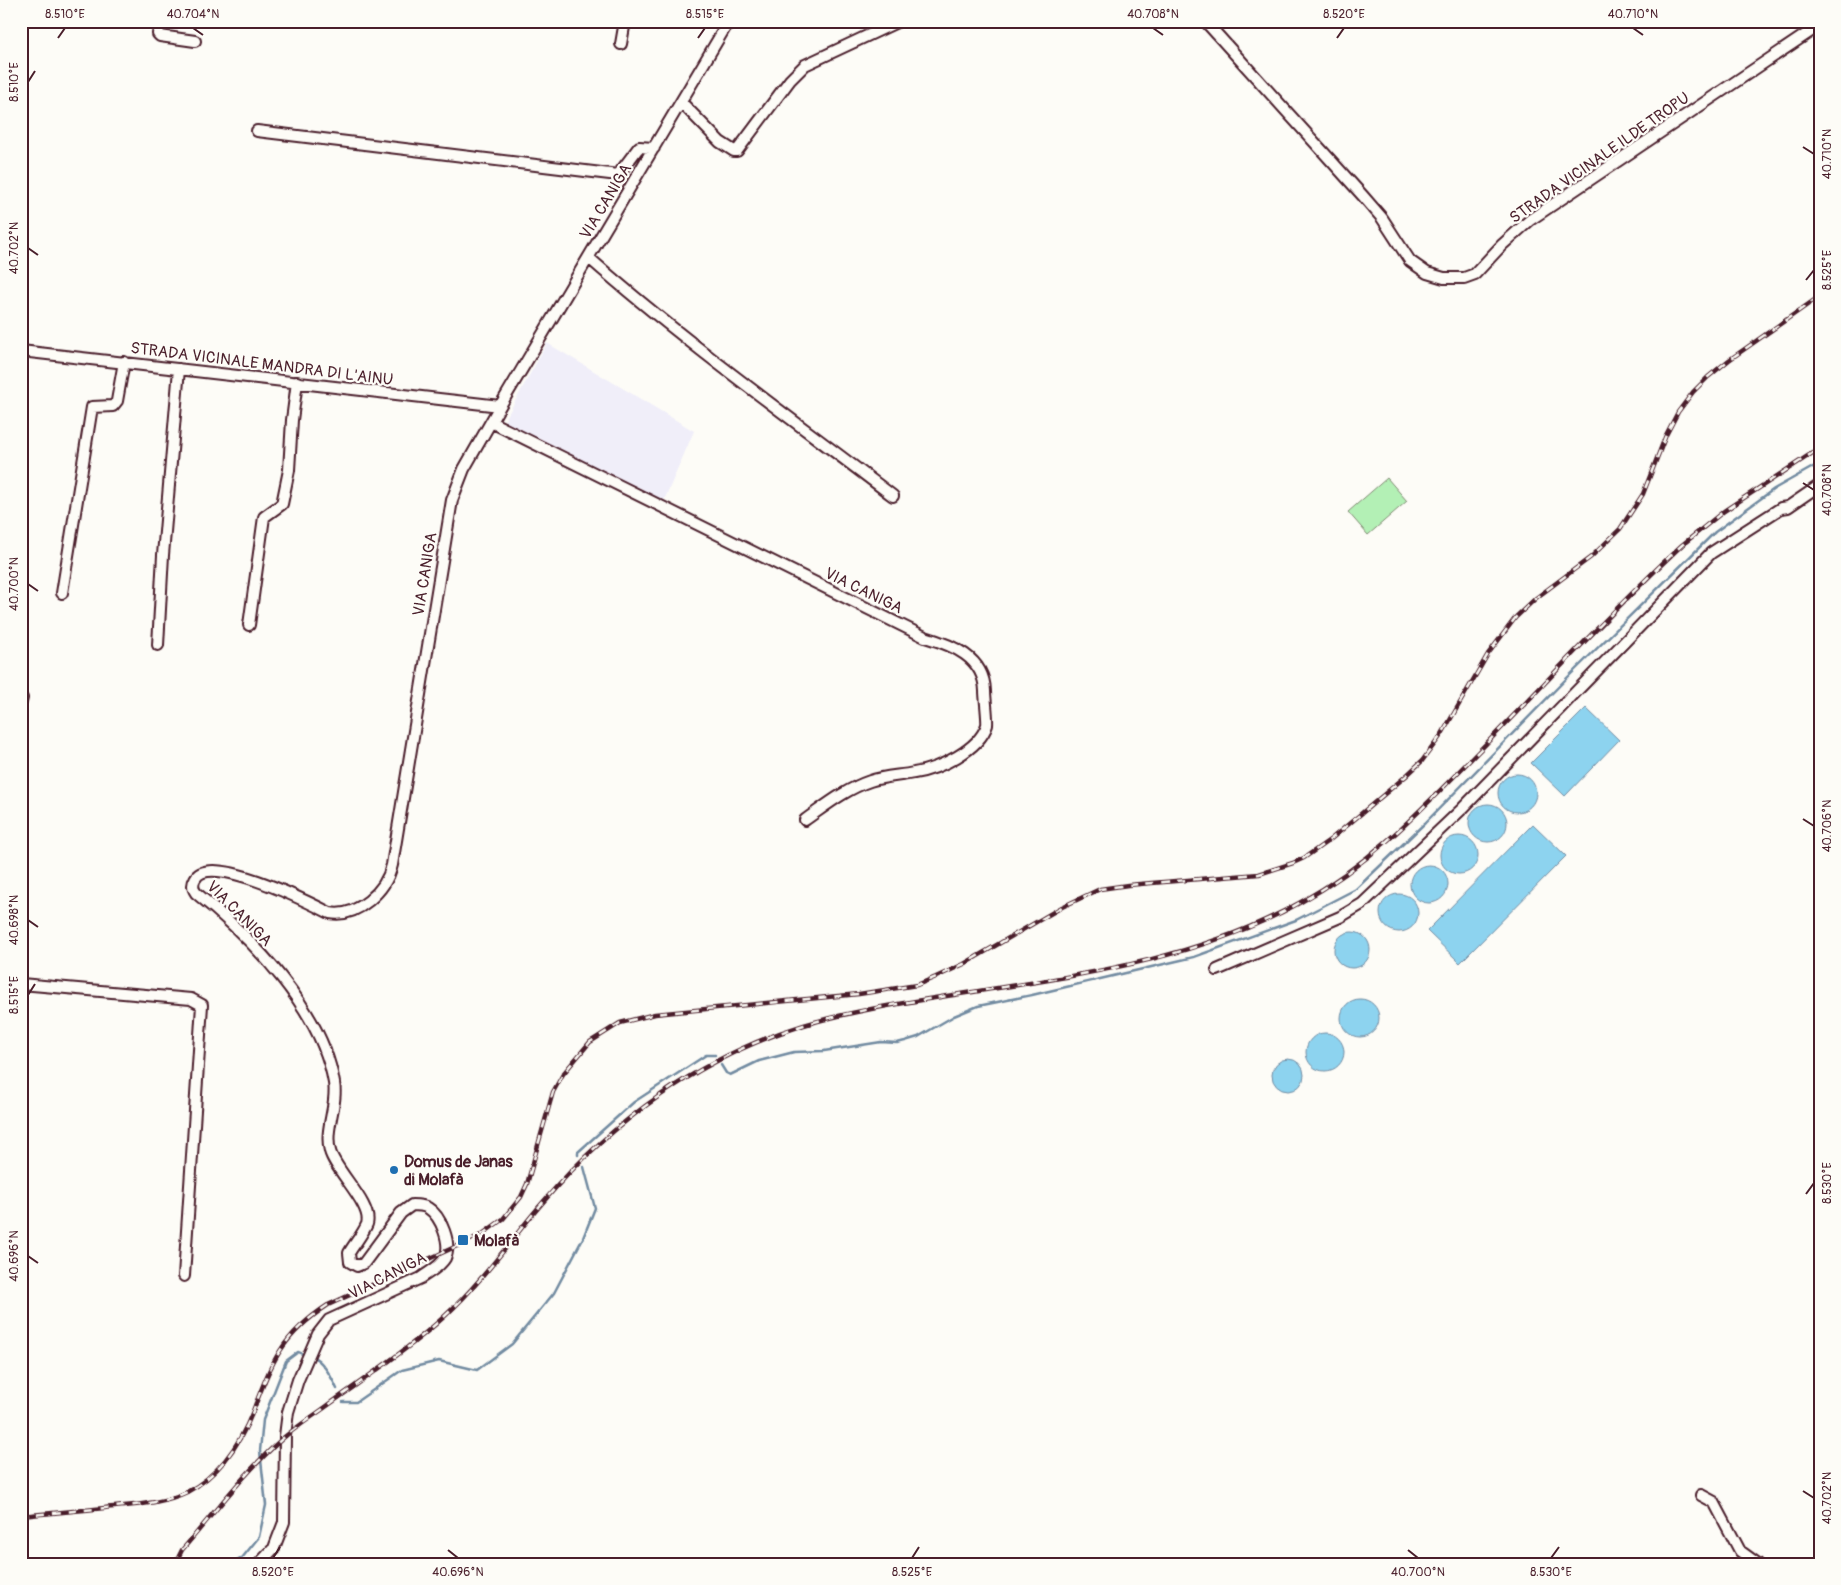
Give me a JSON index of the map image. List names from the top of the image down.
{
  "streets": {
    "street": ["STRADA VICINALE ILDE TROPU", "VIA CANIGA", "STRADA VICINALE MANDRA DI L'AINU"]
  },
  "crossings": [
    ["VIA CANIGA", "STRADA VICINALE MANDRA DI L'AINU"]
  ],
  "places": {
    "other": ["Domus de Janas di Molafà"],
    "transit": ["Molafà"]
  },
  "coordinates": [
    "8.510°E",
    "40.704°N",
    "8.515°E",
    "40.708°N",
    "8.520°E",
    "40.710°N",
    "40.702°N",
    "8.525°E",
    "40.700°N",
    "40.706°N",
    "40.698°N",
    "8.530°E",
    "40.696°N"
  ]
}
